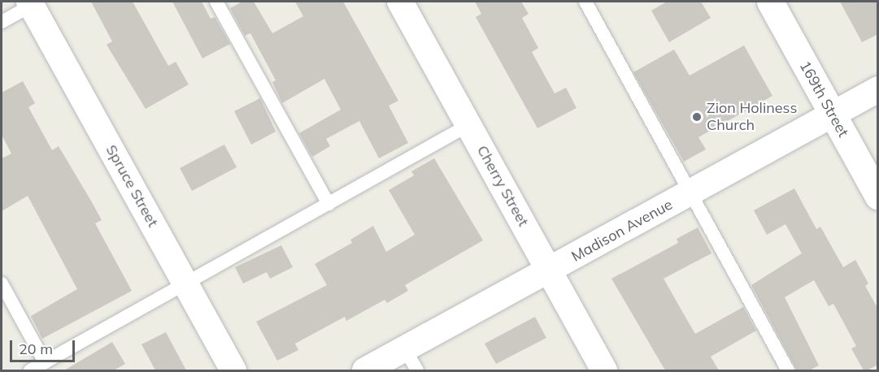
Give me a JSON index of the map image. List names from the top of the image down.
{
  "streets": {
    "street": [
      "169th Street",
      "Spruce Street",
      "Cherry Street",
      "Madison Avenue"
    ]
  },
  "crossings": [
    ["169th Street", "Madison Avenue"],
    ["Cherry Street", "Madison Avenue"]
  ],
  "places": ["Zion Holiness Church"],
  "scale_bar": "20 m"
}
